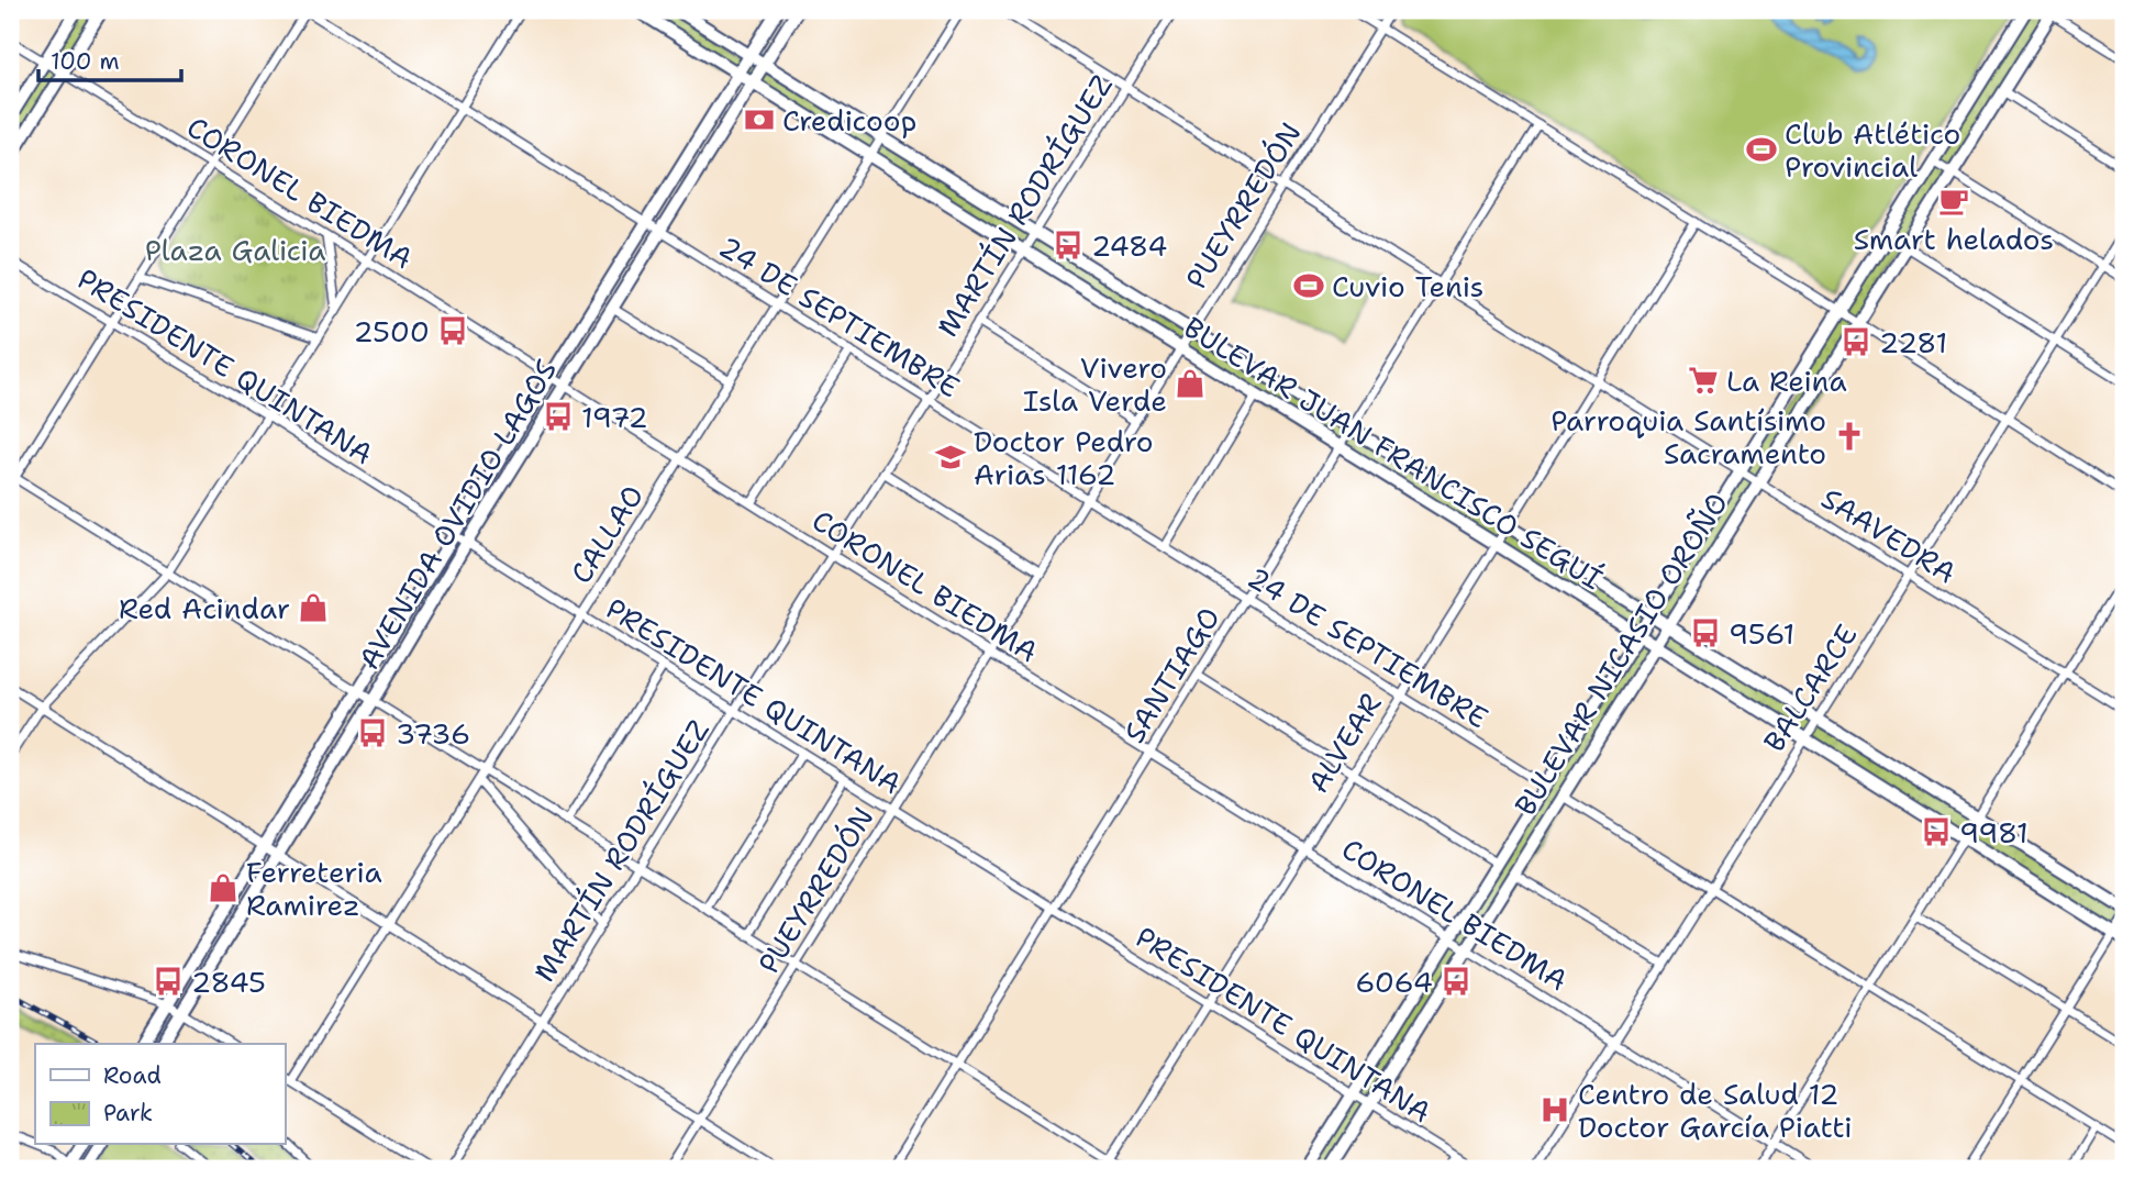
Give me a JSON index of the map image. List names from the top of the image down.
{
  "streets": {
    "main road": ["BULEVAR JUAN FRANCISCO SEGUÍ", "AVENIDA OVIDIO LAGOS", "BULEVAR NICASIO OROÑO"],
    "street": [
      "CORONEL BIEDMA",
      "MARTÍN RODRÍGUEZ",
      "PUEYRREDÓN",
      "24 DE SEPTIEMBRE",
      "PRESIDENTE QUINTANA",
      "CALLAO",
      "SAAVEDRA",
      "SANTIAGO",
      "BALCARCE",
      "ALVEAR"
    ]
  },
  "crossings": [
    ["CORONEL BIEDMA", "MARTÍN RODRÍGUEZ"],
    ["CORONEL BIEDMA", "PUEYRREDÓN"],
    ["CORONEL BIEDMA", "AVENIDA OVIDIO LAGOS"],
    ["CORONEL BIEDMA", "CALLAO"],
    ["CORONEL BIEDMA", "BULEVAR NICASIO OROÑO"],
    ["CORONEL BIEDMA", "SANTIAGO"],
    ["CORONEL BIEDMA", "BALCARCE"],
    ["CORONEL BIEDMA", "ALVEAR"],
    ["MARTÍN RODRÍGUEZ", "24 DE SEPTIEMBRE"],
    ["MARTÍN RODRÍGUEZ", "PRESIDENTE QUINTANA"],
    ["MARTÍN RODRÍGUEZ", "BULEVAR JUAN FRANCISCO SEGUÍ"],
    ["MARTÍN RODRÍGUEZ", "SAAVEDRA"],
    ["PUEYRREDÓN", "24 DE SEPTIEMBRE"],
    ["PUEYRREDÓN", "PRESIDENTE QUINTANA"],
    ["PUEYRREDÓN", "BULEVAR JUAN FRANCISCO SEGUÍ"],
    ["PUEYRREDÓN", "SAAVEDRA"],
    ["24 DE SEPTIEMBRE", "AVENIDA OVIDIO LAGOS"],
    ["24 DE SEPTIEMBRE", "CALLAO"],
    ["24 DE SEPTIEMBRE", "BULEVAR NICASIO OROÑO"],
    ["24 DE SEPTIEMBRE", "SANTIAGO"],
    ["24 DE SEPTIEMBRE", "ALVEAR"],
    ["PRESIDENTE QUINTANA", "AVENIDA OVIDIO LAGOS"],
    ["PRESIDENTE QUINTANA", "CALLAO"],
    ["PRESIDENTE QUINTANA", "BULEVAR NICASIO OROÑO"],
    ["PRESIDENTE QUINTANA", "SANTIAGO"],
    ["PRESIDENTE QUINTANA", "ALVEAR"],
    ["BULEVAR JUAN FRANCISCO SEGUÍ", "AVENIDA OVIDIO LAGOS"],
    ["BULEVAR JUAN FRANCISCO SEGUÍ", "CALLAO"],
    ["BULEVAR JUAN FRANCISCO SEGUÍ", "BULEVAR NICASIO OROÑO"],
    ["BULEVAR JUAN FRANCISCO SEGUÍ", "SANTIAGO"],
    ["BULEVAR JUAN FRANCISCO SEGUÍ", "BALCARCE"],
    ["BULEVAR JUAN FRANCISCO SEGUÍ", "ALVEAR"],
    ["SAAVEDRA", "BULEVAR NICASIO OROÑO"],
    ["SAAVEDRA", "SANTIAGO"],
    ["SAAVEDRA", "BALCARCE"],
    ["SAAVEDRA", "ALVEAR"]
  ],
  "parks": ["Plaza Galicia"],
  "places": {
    "bank": ["Credicoop"],
    "sports": ["Club Atlético Provincial", "Cuvio Tenis"],
    "cafe": ["Smart helados"],
    "bus stop": [
      "2484",
      "2500",
      "2281",
      "1972",
      "9561",
      "3736",
      "9981",
      "2845",
      "6064"
    ],
    "supermarket": ["La Reina"],
    "shop": ["Vivero Isla Verde", "Red Acindar", "Ferreteria Ramirez"],
    "church": ["Parroquia Santísimo Sacramento"],
    "school or university": ["Doctor Pedro Arias 1162"],
    "hospital": ["Centro de Salud 12 Doctor García Piatti"]
  },
  "legend": ["Road", "Park"],
  "scale_bar": "100 m"
}
